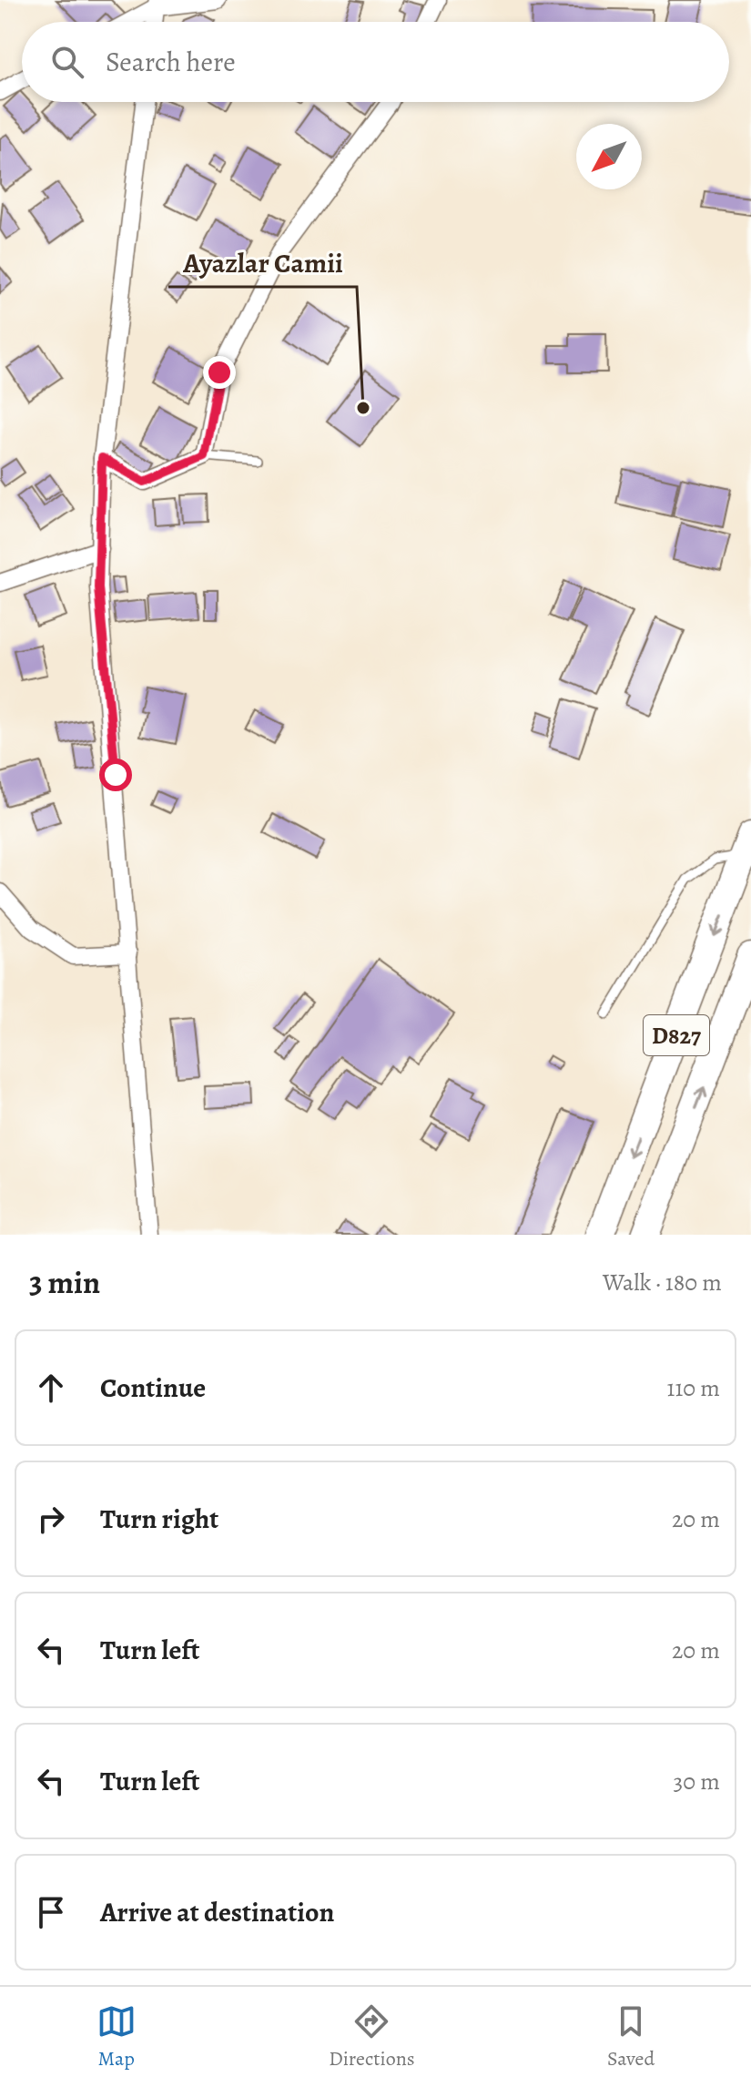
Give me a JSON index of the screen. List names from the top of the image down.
{
  "streets": {
    "highway": ["D827"]
  },
  "places": ["Ayazlar Camii"],
  "north": "bottom left",
  "page": {
    "search": "Search here",
    "heading": ["3 min", "Walk · 180 m"],
    "list": [
      ["Continue", "110 m"],
      ["Turn right", "20 m"],
      ["Turn left", "20 m"],
      ["Turn left", "30 m"],
      "Arrive at destination"
    ],
    "nav": ["Map", "Directions", "Saved"]
  }
}
